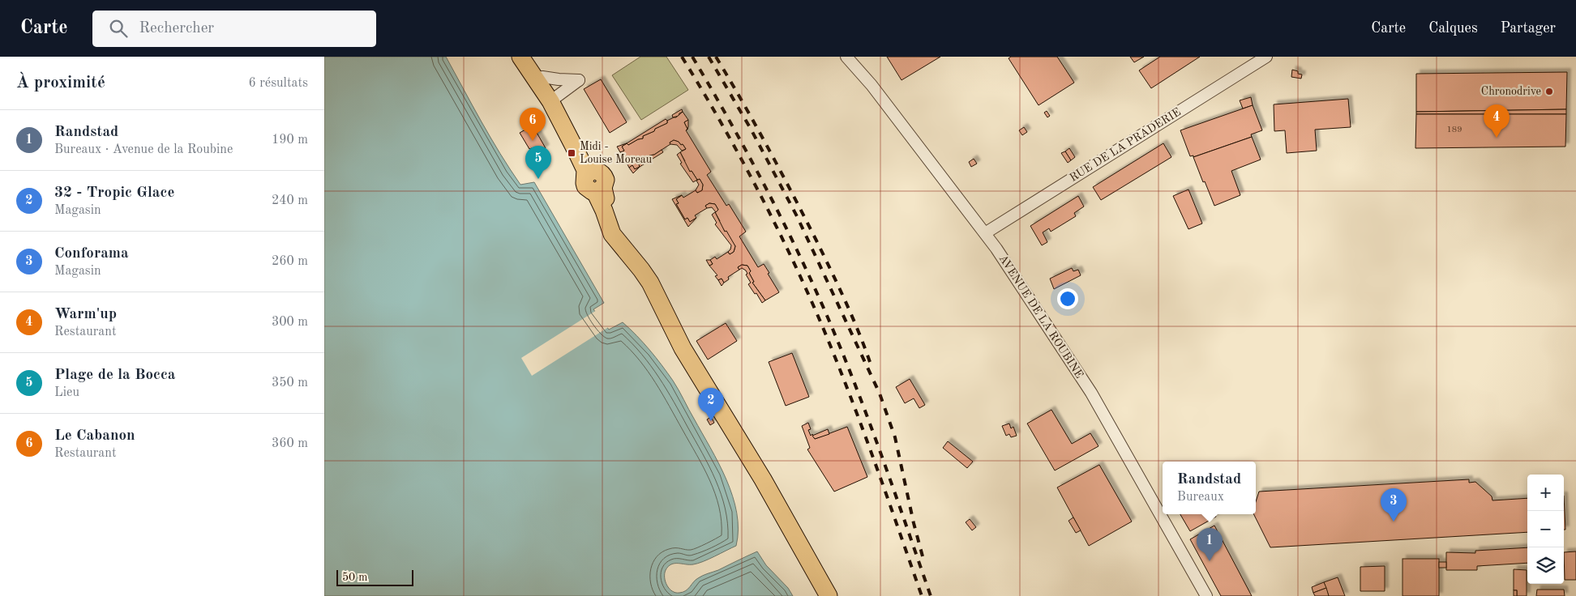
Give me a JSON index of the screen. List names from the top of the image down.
{
  "streets": {
    "street": ["RUE DE LA PRADERIE", "AVENUE DE LA ROUBINE"]
  },
  "crossings": [
    ["RUE DE LA PRADERIE", "AVENUE DE LA ROUBINE"]
  ],
  "places": {
    "other": ["Chronodrive"],
    "transit": ["Midi - Louise Moreau"]
  },
  "house_numbers": ["189"],
  "scale_bar": "50 m",
  "page": {
    "header": "Carte",
    "search": "Rechercher",
    "nav": ["Carte", "Calques", "Partager"],
    "heading": ["À proximité", "6 résultats"],
    "pins": [
      "4",
      "6",
      "5",
      "2",
      "3",
      "1"
    ],
    "list": [
      {
        "mark": "1",
        "name": "Randstad",
        "note": "Bureaux · Avenue de la Roubine",
        "value": "190 m"
      },
      {
        "mark": "2",
        "name": "32 - Tropic Glace",
        "note": "Magasin",
        "value": "240 m"
      },
      {
        "mark": "3",
        "name": "Conforama",
        "note": "Magasin",
        "value": "260 m"
      },
      {
        "mark": "4",
        "name": "Warm'up",
        "note": "Restaurant",
        "value": "300 m"
      },
      {
        "mark": "5",
        "name": "Plage de la Bocca",
        "note": "Lieu",
        "value": "350 m"
      },
      {
        "mark": "6",
        "name": "Le Cabanon",
        "note": "Restaurant",
        "value": "360 m"
      }
    ],
    "popup": ["Randstad", "Bureaux"],
    "map_buttons": ["+", "−"],
    "scale": "50 m"
  }
}
